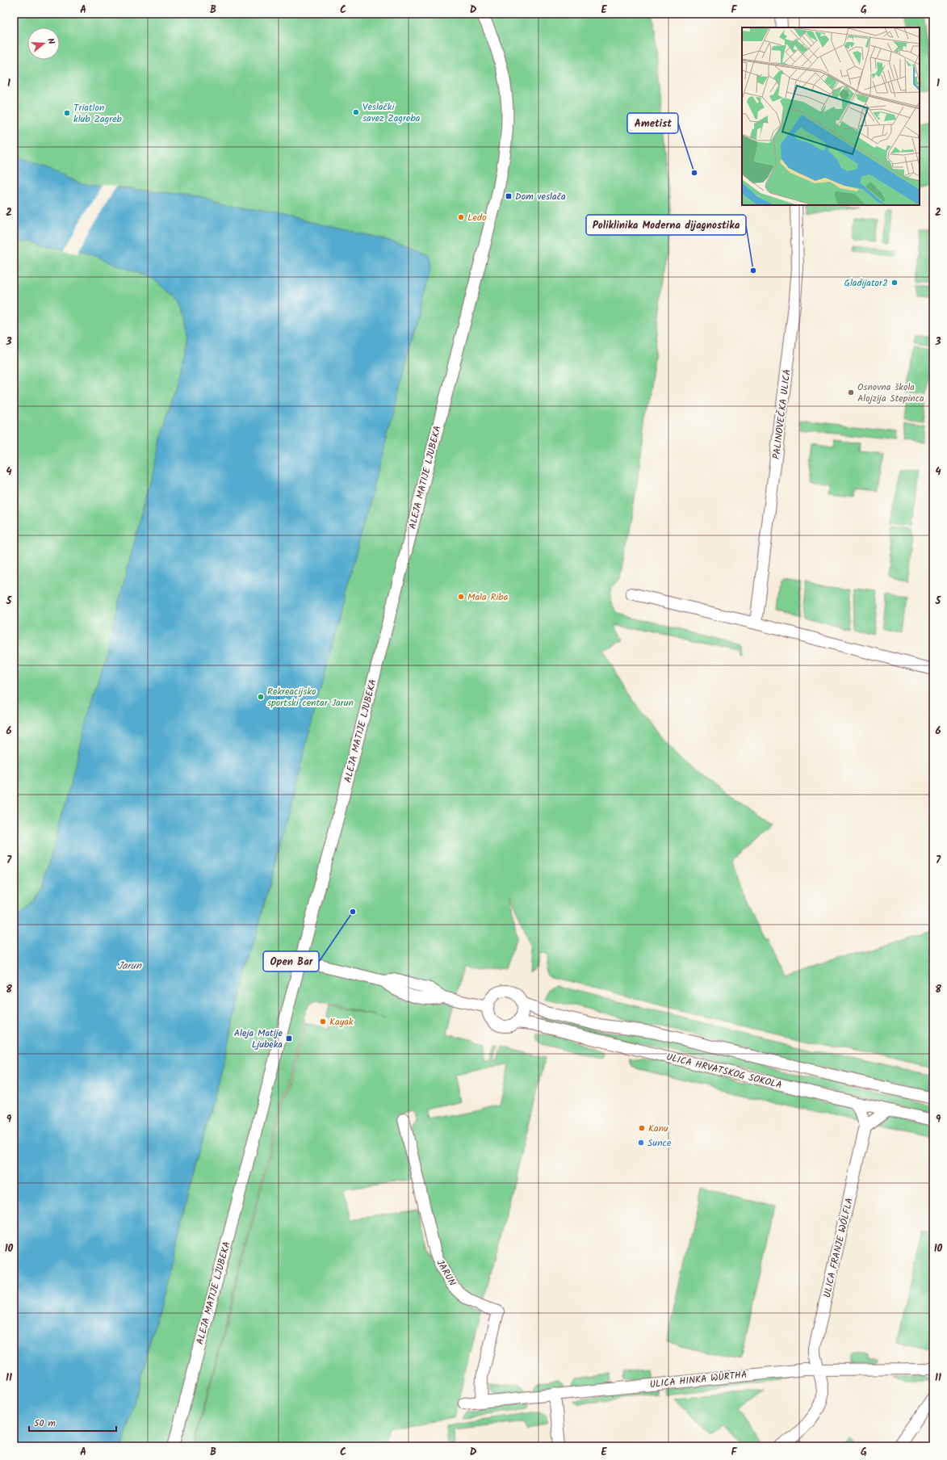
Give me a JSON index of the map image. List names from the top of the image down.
{
  "streets": {
    "street": [
      "PALINOVEČKA ULICA",
      "ALEJA MATIJE LJUBEKA",
      "ULICA HRVATSKOG SOKOLA",
      "ULICA FRANJE WÖLFLA",
      "JARUN",
      "ULICA HINKA WÜRTHA"
    ]
  },
  "crossings": [
    ["ULICA HRVATSKOG SOKOLA", "ULICA FRANJE WÖLFLA"],
    ["ULICA FRANJE WÖLFLA", "ULICA HINKA WÜRTHA"],
    ["JARUN", "ULICA HINKA WÜRTHA"]
  ],
  "water": ["Jarun"],
  "places": {
    "other": [
      "Veslački savez Zagreba",
      "Triatlon klub Zagreb",
      "Ametist",
      "Ledo",
      "Poliklinika Moderna dijagnostika",
      "Gladijator2",
      "Osnovna škola Alojzija Stepinca",
      "Mala Riba",
      "Rekreacijsko sportski centar Jarun",
      "Open Bar",
      "Kayak",
      "Kanu",
      "Sunce"
    ],
    "transit": ["Dom veslača", "Aleja Matije Ljubeka"]
  },
  "scale_bar": "50 m",
  "north": "right",
  "grid": {
    "columns": [
      "A",
      "B",
      "C",
      "D",
      "E",
      "F",
      "G"
    ],
    "rows": [
      "1",
      "2",
      "3",
      "4",
      "5",
      "6",
      "7",
      "8",
      "9",
      "10",
      "11"
    ]
  }
}
